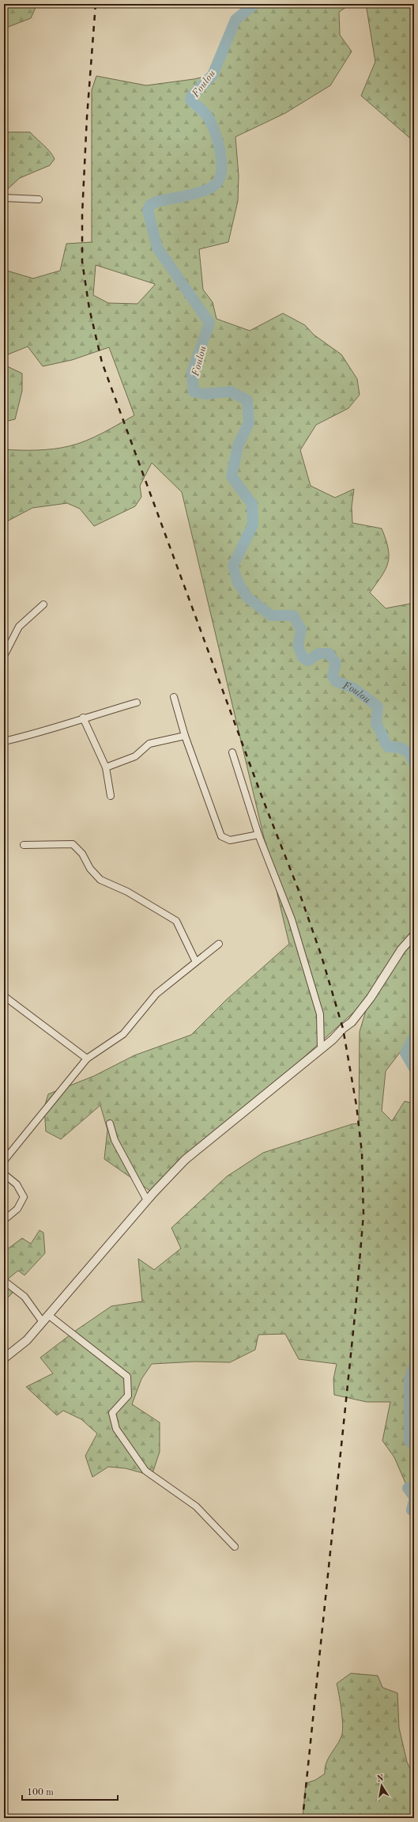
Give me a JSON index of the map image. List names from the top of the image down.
{
  "water": ["Foulou"],
  "scale_bar": "100 m",
  "north": "top"
}
